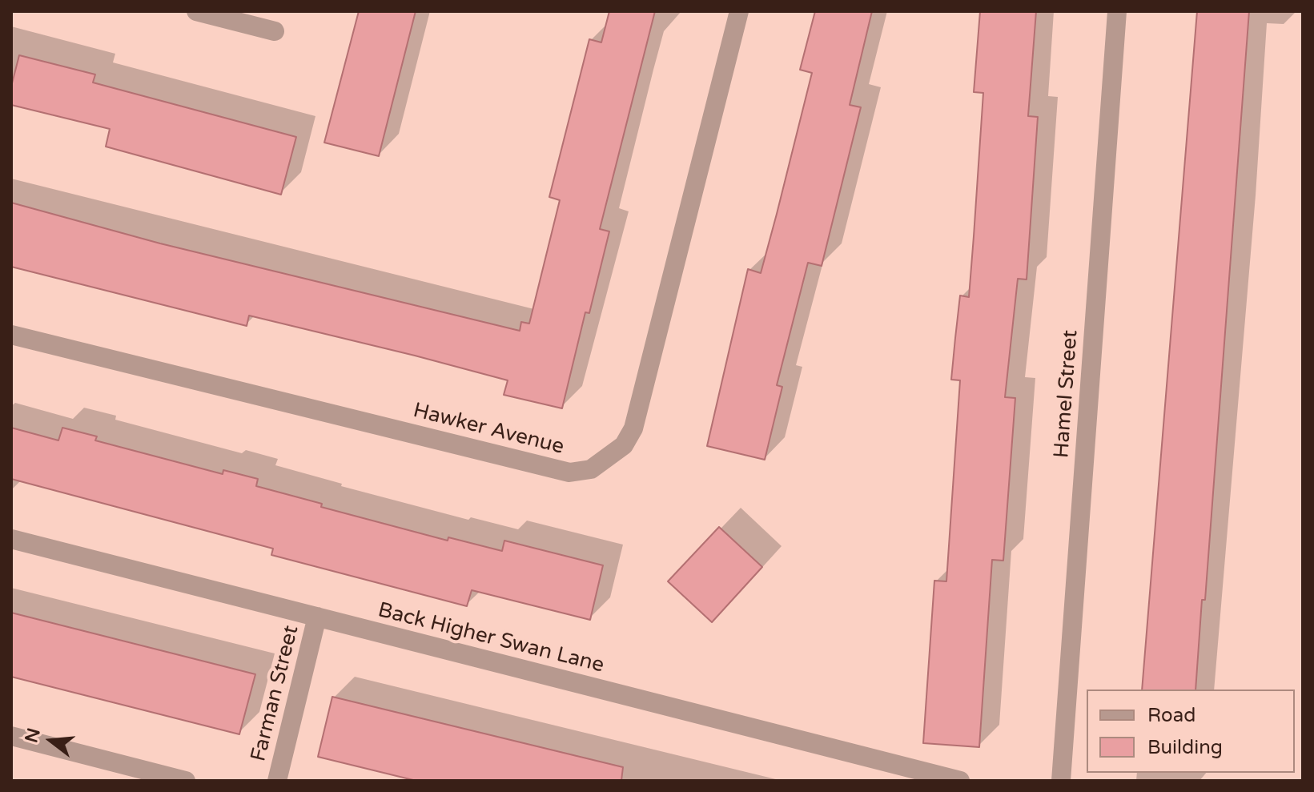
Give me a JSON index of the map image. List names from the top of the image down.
{
  "streets": {
    "street": [
      "Hamel Street",
      "Hawker Avenue",
      "Back Higher Swan Lane",
      "Farman Street"
    ]
  },
  "crossings": [
    ["Back Higher Swan Lane", "Farman Street"]
  ],
  "legend": ["Road", "Building"],
  "north": "left"
}
